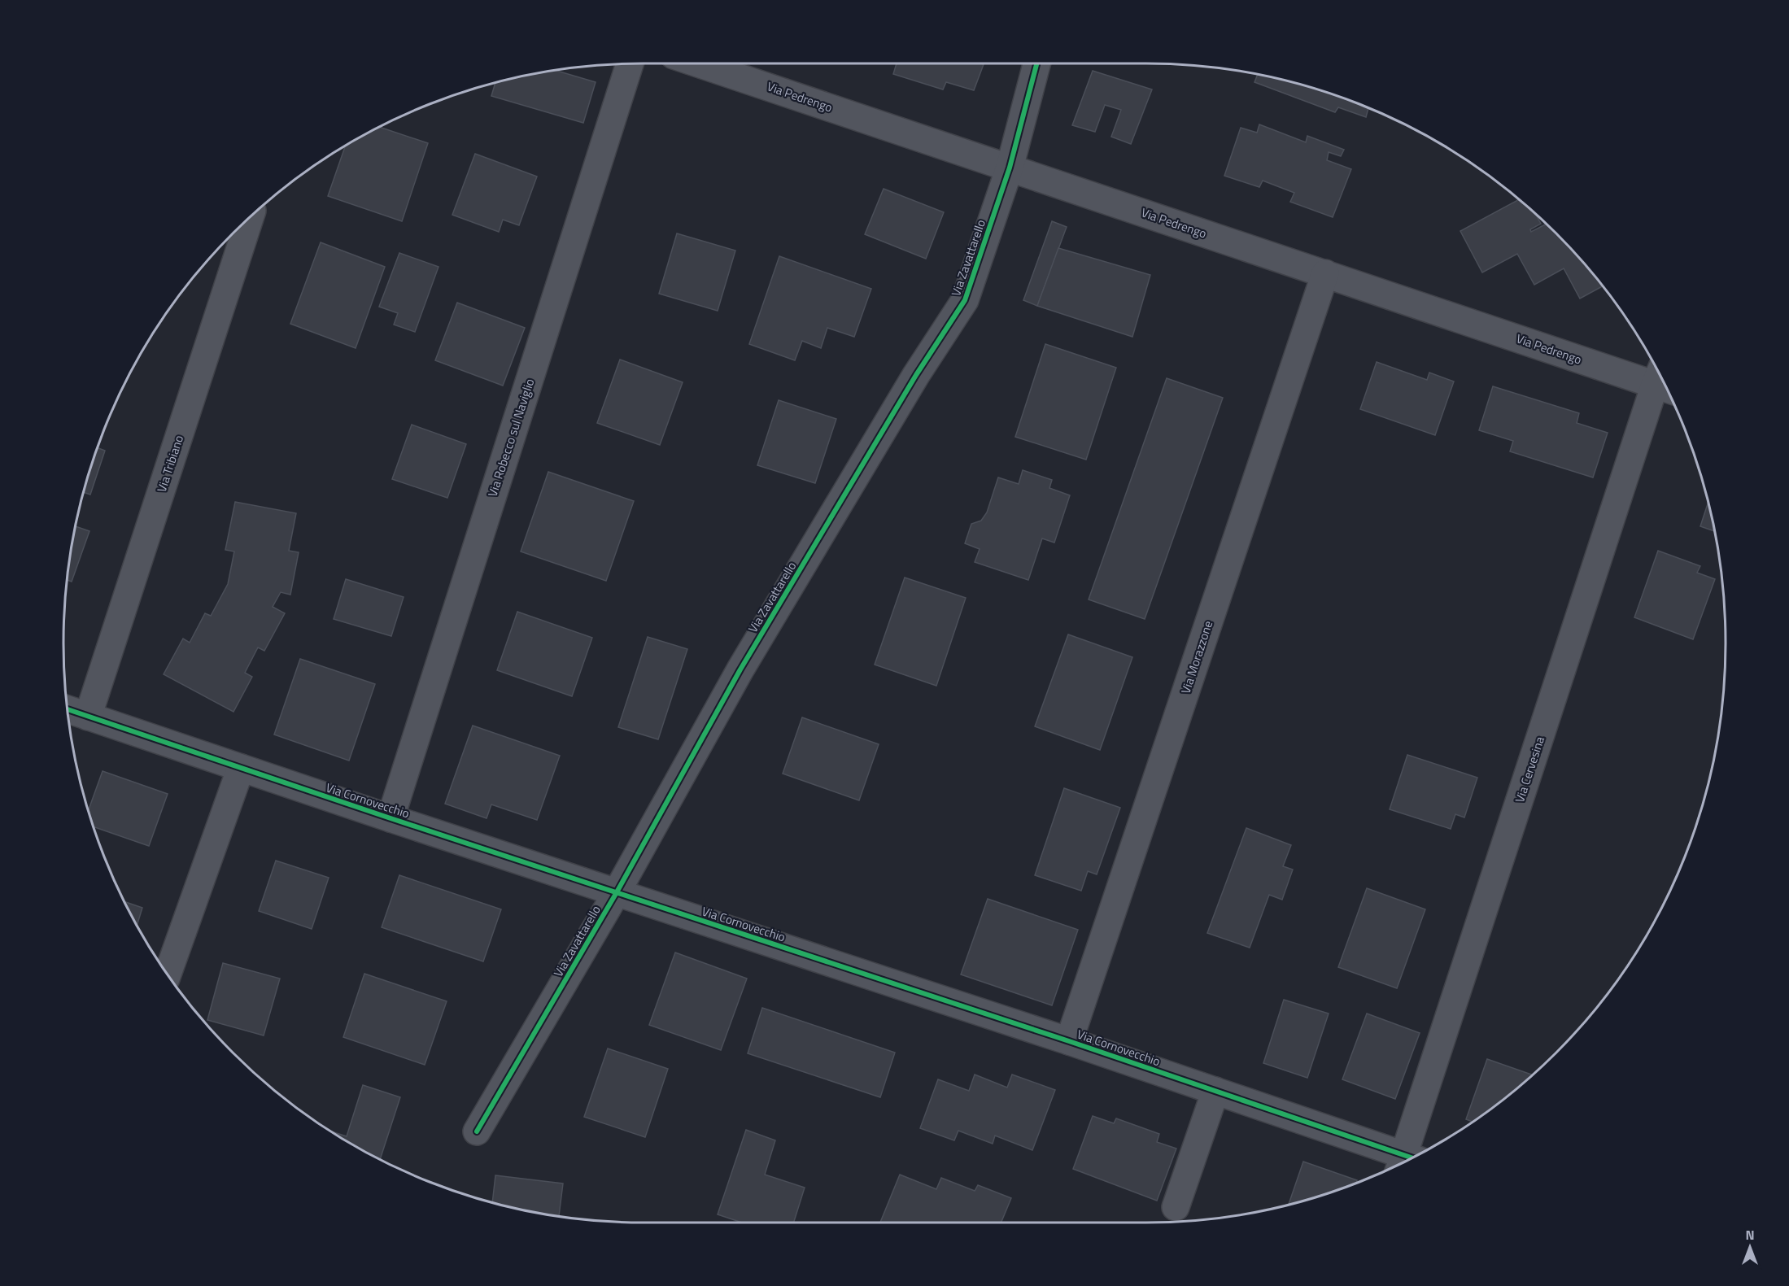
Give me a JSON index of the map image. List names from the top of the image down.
{
  "streets": {
    "street": [
      "Via Pedrengo",
      "Via Zavattarello",
      "Via Robecco sul Naviglio",
      "Via Tribiano",
      "Via Morazzone",
      "Via Cervesina",
      "Via Cornovecchio"
    ]
  },
  "crossings": [
    ["Via Pedrengo", "Via Zavattarello"],
    ["Via Pedrengo", "Via Morazzone"],
    ["Via Pedrengo", "Via Cervesina"],
    ["Via Zavattarello", "Via Cornovecchio"],
    ["Via Robecco sul Naviglio", "Via Cornovecchio"],
    ["Via Tribiano", "Via Cornovecchio"],
    ["Via Morazzone", "Via Cornovecchio"]
  ],
  "north": "top"
}
